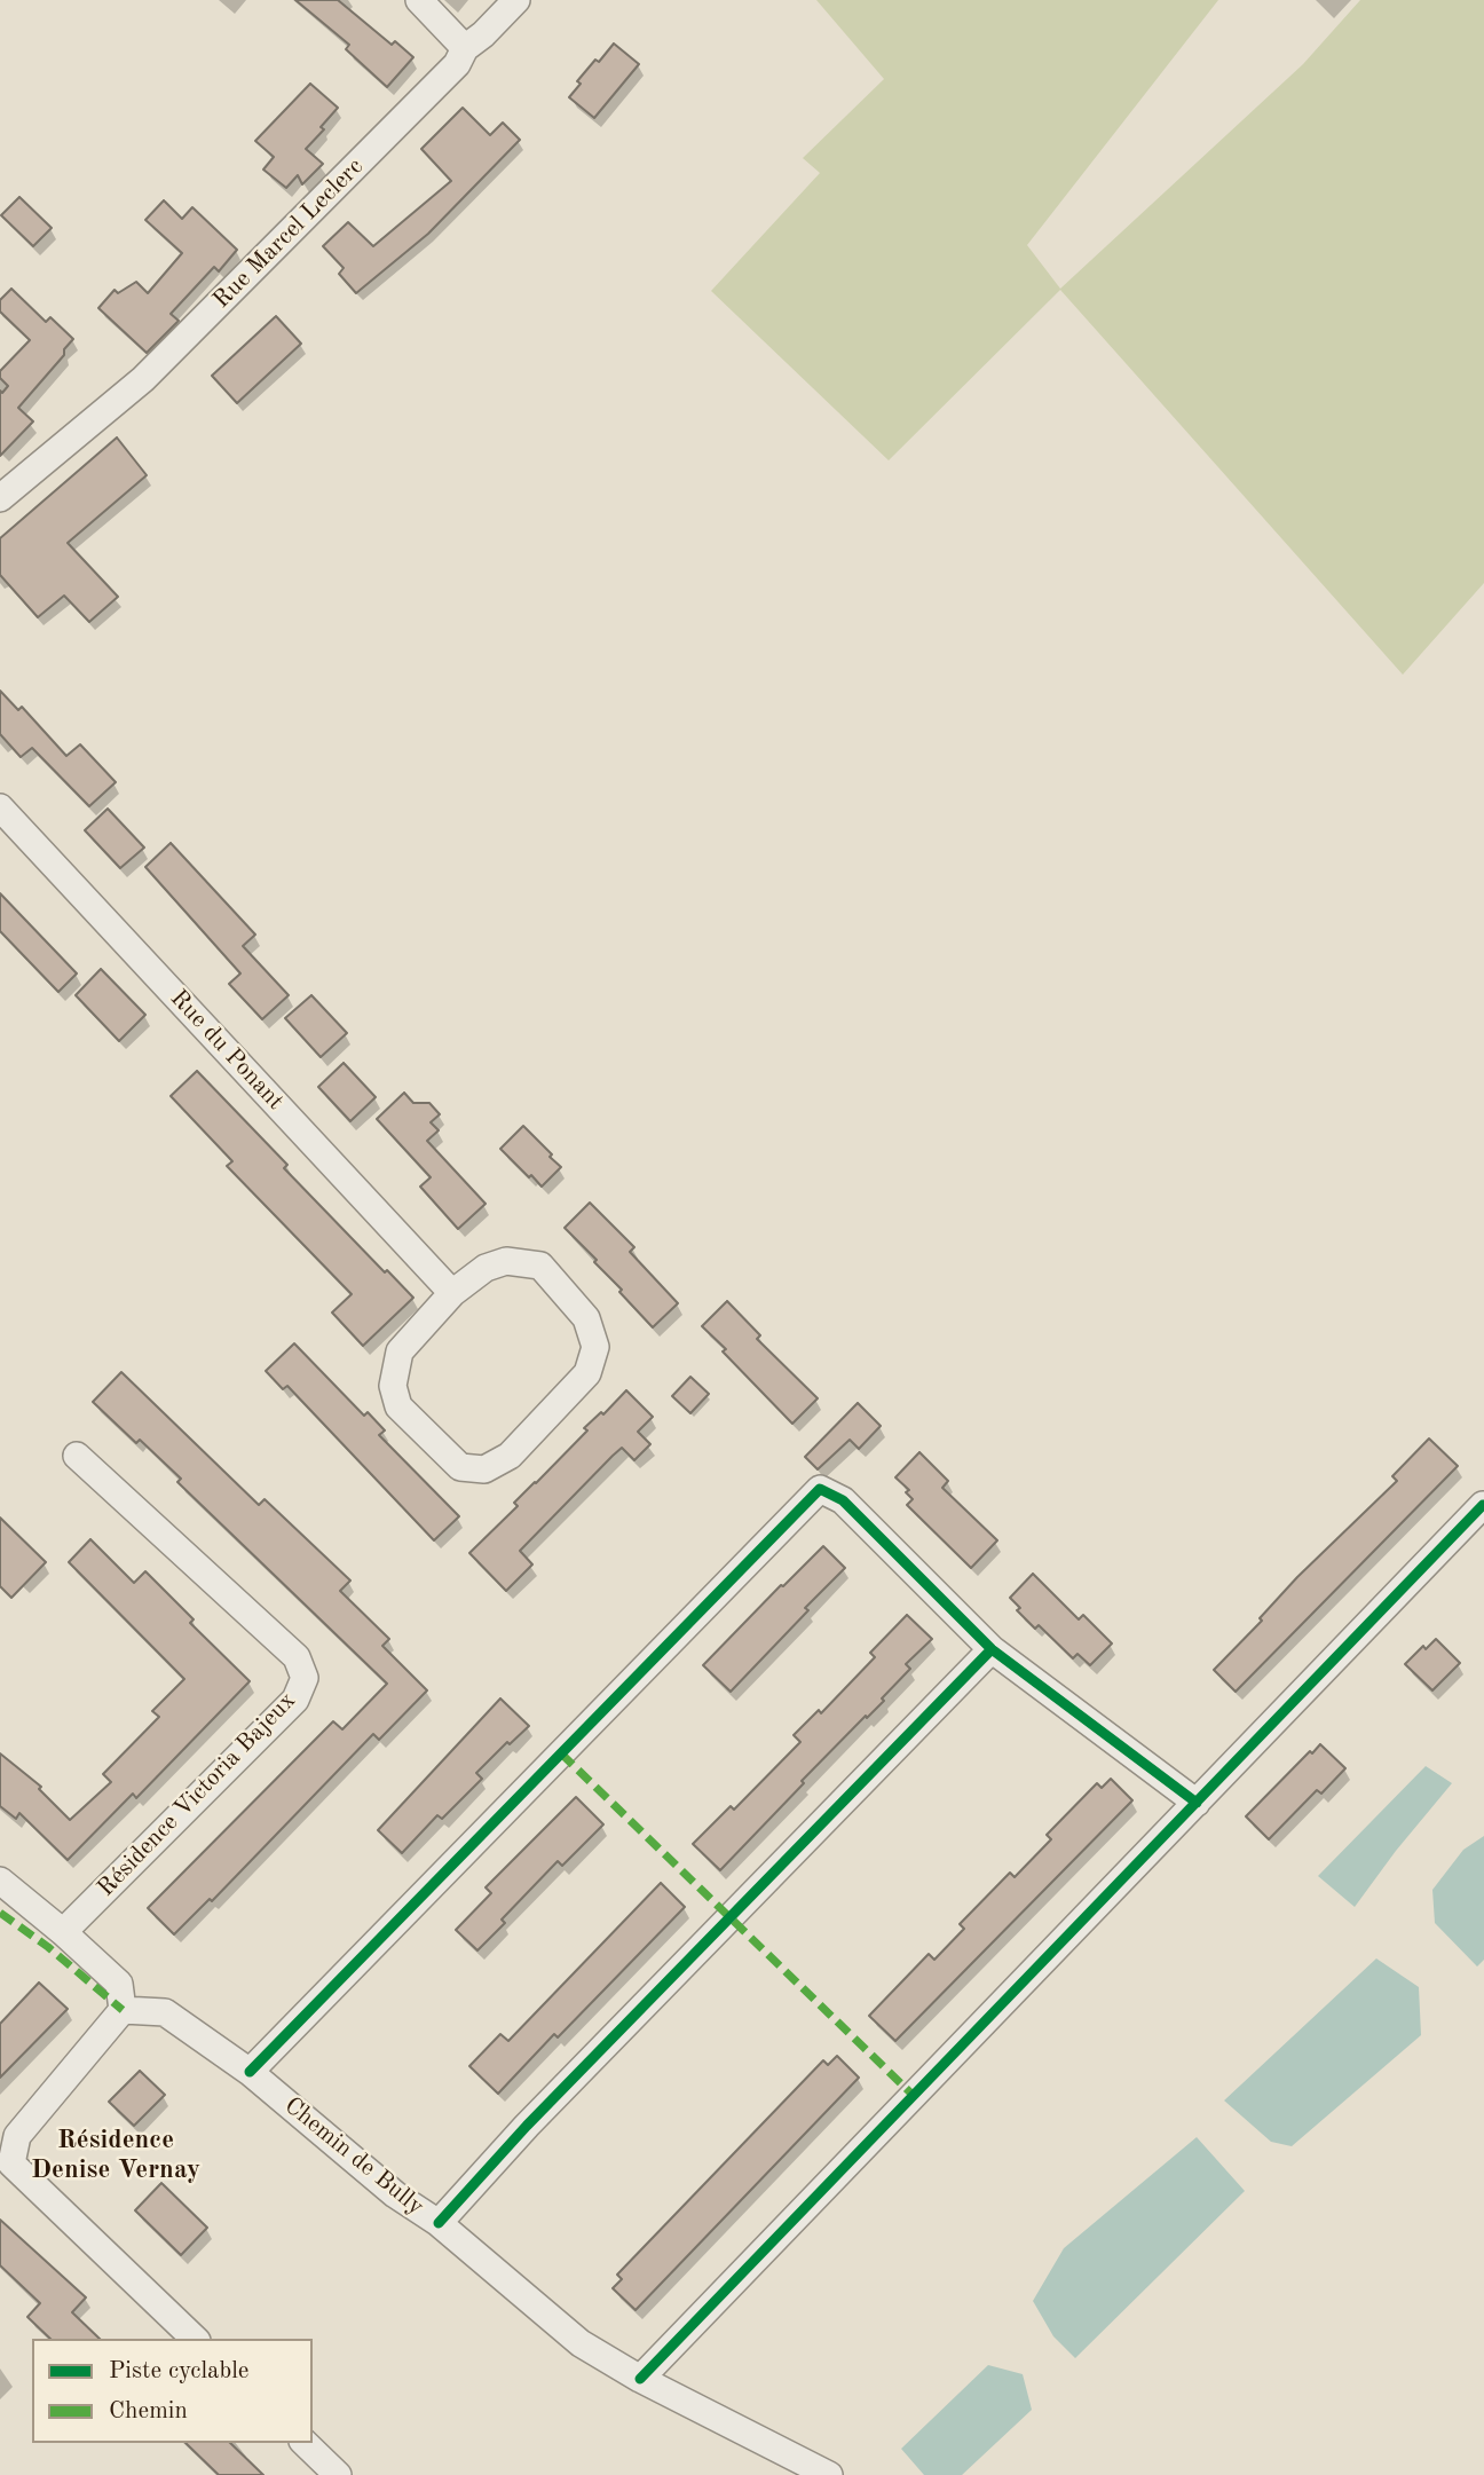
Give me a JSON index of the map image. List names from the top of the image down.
{
  "streets": {
    "street": [
      "Rue Marcel Leclerc",
      "Rue du Ponant",
      "Résidence Victoria Bajeux",
      "Chemin de Bully"
    ]
  },
  "districts": ["Résidence Denise Vernay"],
  "legend": ["Piste cyclable", "Chemin"]
}
